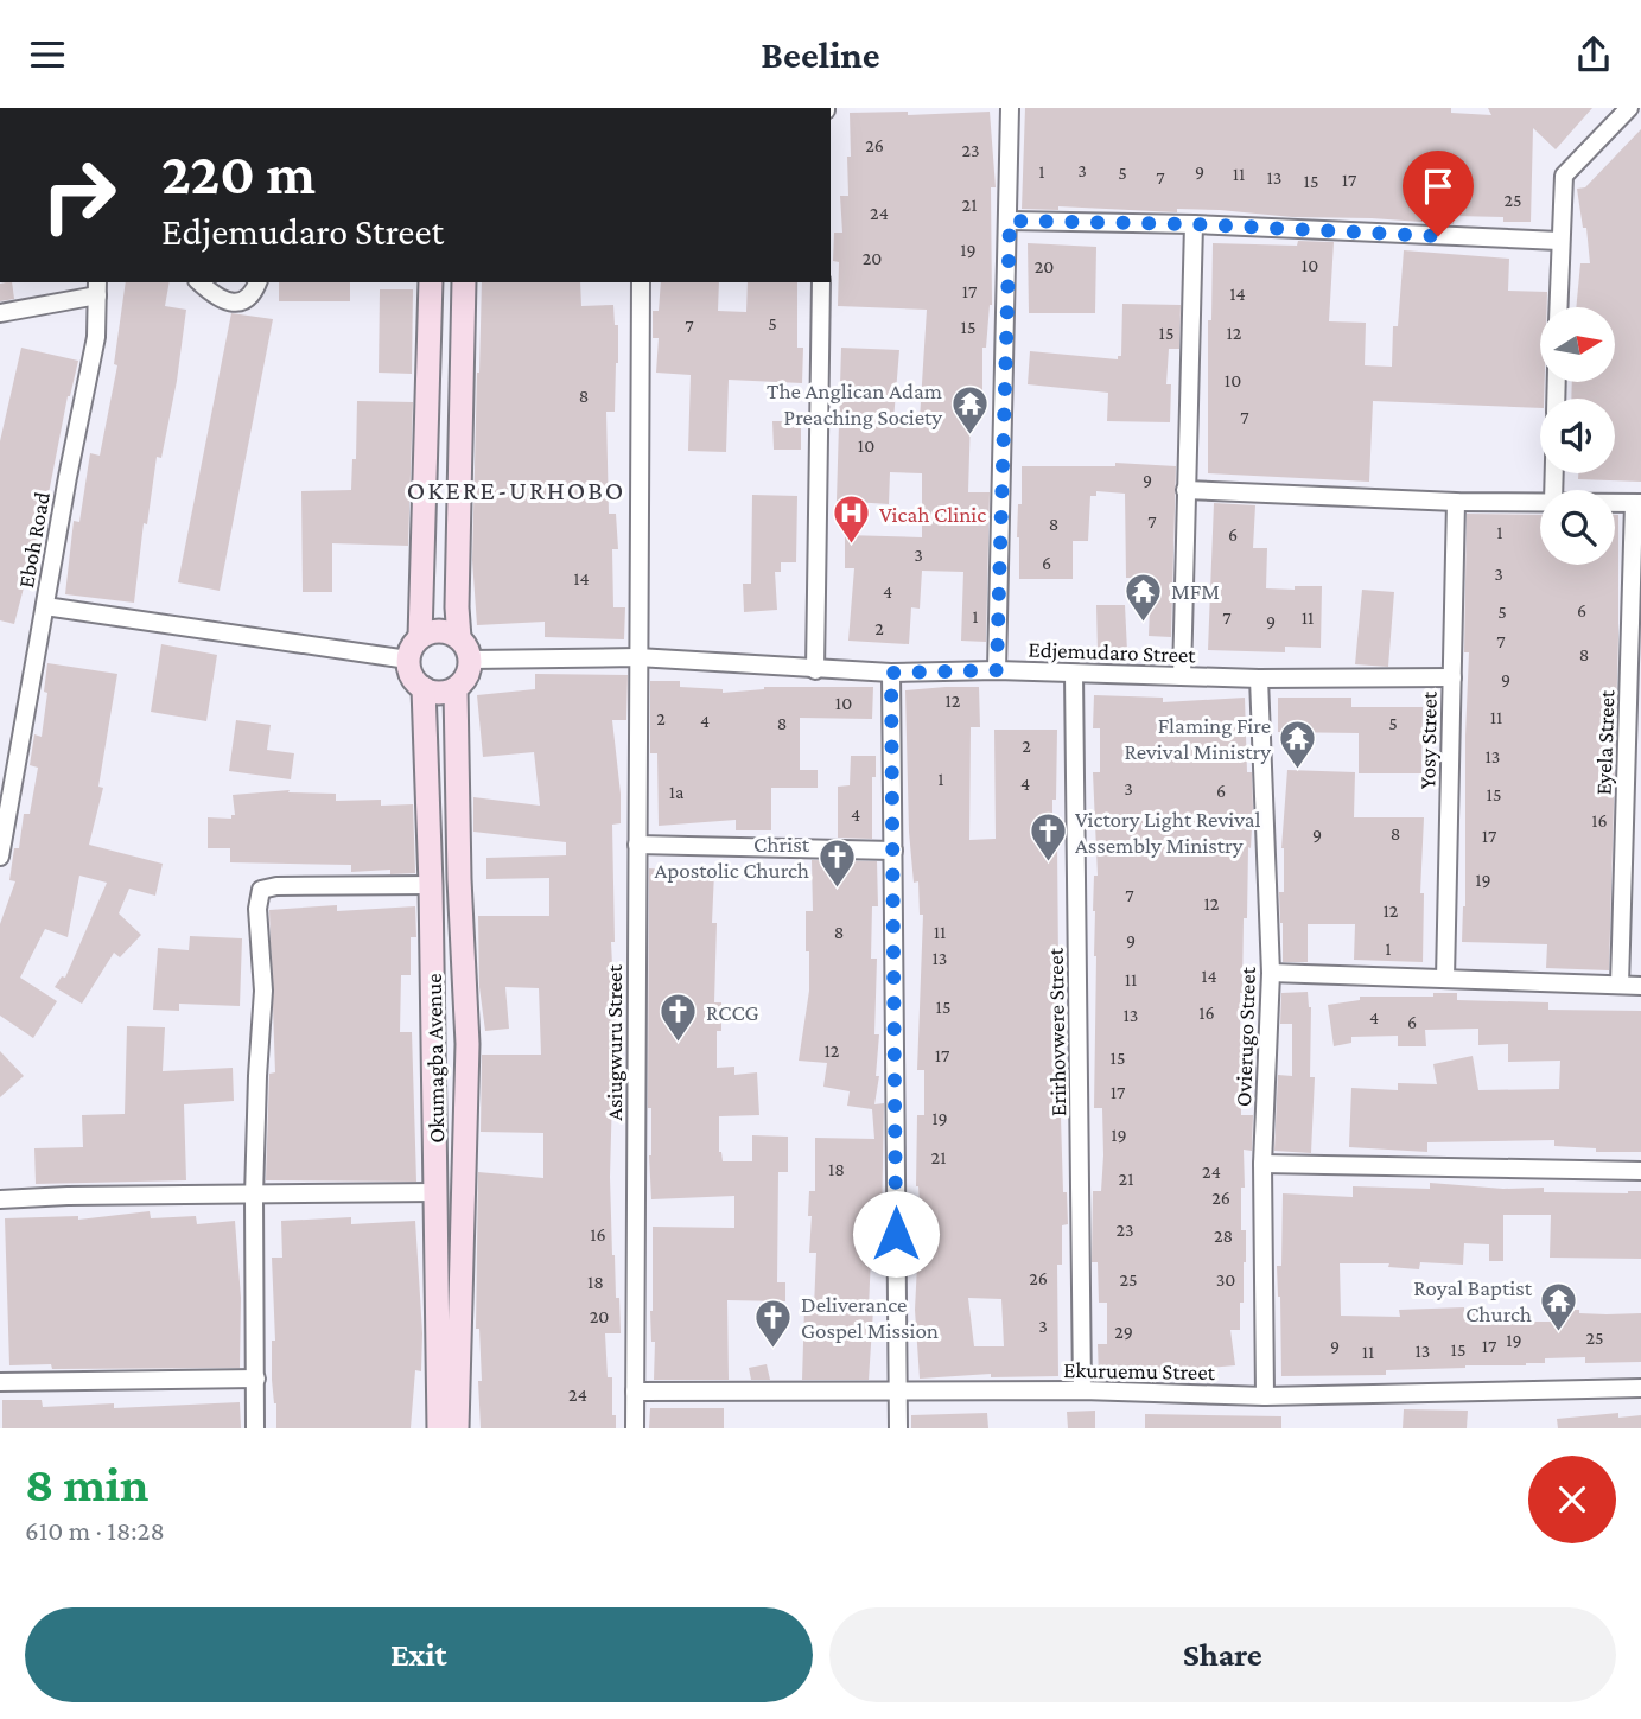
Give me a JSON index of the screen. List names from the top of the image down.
{
  "streets": {
    "main road": ["Okumagba Avenue"],
    "street": [
      "Eboh Road",
      "Edjemudaro Street",
      "Yosy Street",
      "Eyela Street",
      "Erirhovwere Street",
      "Ovierugo Street",
      "Asiugwuru Street",
      "Ekuruemu Street"
    ]
  },
  "crossings": [
    ["Edjemudaro Street", "Yosy Street"],
    ["Edjemudaro Street", "Erirhovwere Street"],
    ["Edjemudaro Street", "Ovierugo Street"],
    ["Edjemudaro Street", "Asiugwuru Street"],
    ["Edjemudaro Street", "Okumagba Avenue"],
    ["Erirhovwere Street", "Ekuruemu Street"],
    ["Ovierugo Street", "Ekuruemu Street"],
    ["Asiugwuru Street", "Ekuruemu Street"]
  ],
  "districts": ["OKERE-URHOBO"],
  "places": {
    "temple": [
      "The Anglican Adam Preaching Society",
      "MFM",
      "Flaming Fire Revival Ministry",
      "Royal Baptist Church"
    ],
    "hospital": ["Vicah Clinic"],
    "church": [
      "Victory Light Revival Assembly Ministry",
      "Christ Apostolic Church",
      "RCCG",
      "Deliverance Gospel Mission"
    ]
  },
  "house_numbers": [
    "26",
    "23",
    "3",
    "1",
    "9",
    "5",
    "11",
    "7",
    "13",
    "17",
    "15",
    "25",
    "21",
    "24",
    "19",
    "20",
    "10",
    "20",
    "17",
    "14",
    "5",
    "7",
    "15",
    "15",
    "12",
    "10",
    "8",
    "7",
    "10",
    "9",
    "7",
    "8",
    "1",
    "6",
    "3",
    "6",
    "3",
    "14",
    "4",
    "6",
    "5",
    "1",
    "7",
    "11",
    "9",
    "2",
    "7",
    "8",
    "9",
    "12",
    "10",
    "11",
    "2",
    "4",
    "8",
    "5",
    "2",
    "13",
    "1",
    "4",
    "3",
    "6",
    "1a",
    "15",
    "4",
    "16",
    "8",
    "9",
    "17",
    "19",
    "7",
    "12",
    "12",
    "8",
    "11",
    "9",
    "1",
    "13",
    "14",
    "11",
    "15",
    "16",
    "13",
    "4",
    "6",
    "12",
    "17",
    "15",
    "17",
    "19",
    "19",
    "21",
    "18",
    "24",
    "21",
    "26",
    "23",
    "16",
    "28",
    "26",
    "25",
    "30",
    "18",
    "20",
    "3",
    "29",
    "25",
    "19",
    "9",
    "17",
    "15",
    "13",
    "11",
    "24"
  ],
  "north": "right",
  "page": {
    "header": "Beeline",
    "turn": ["220 m", "Edjemudaro Street"],
    "heading": ["8 min", "610 m · 18:28"],
    "buttons": ["Exit", "Share"]
  }
}
